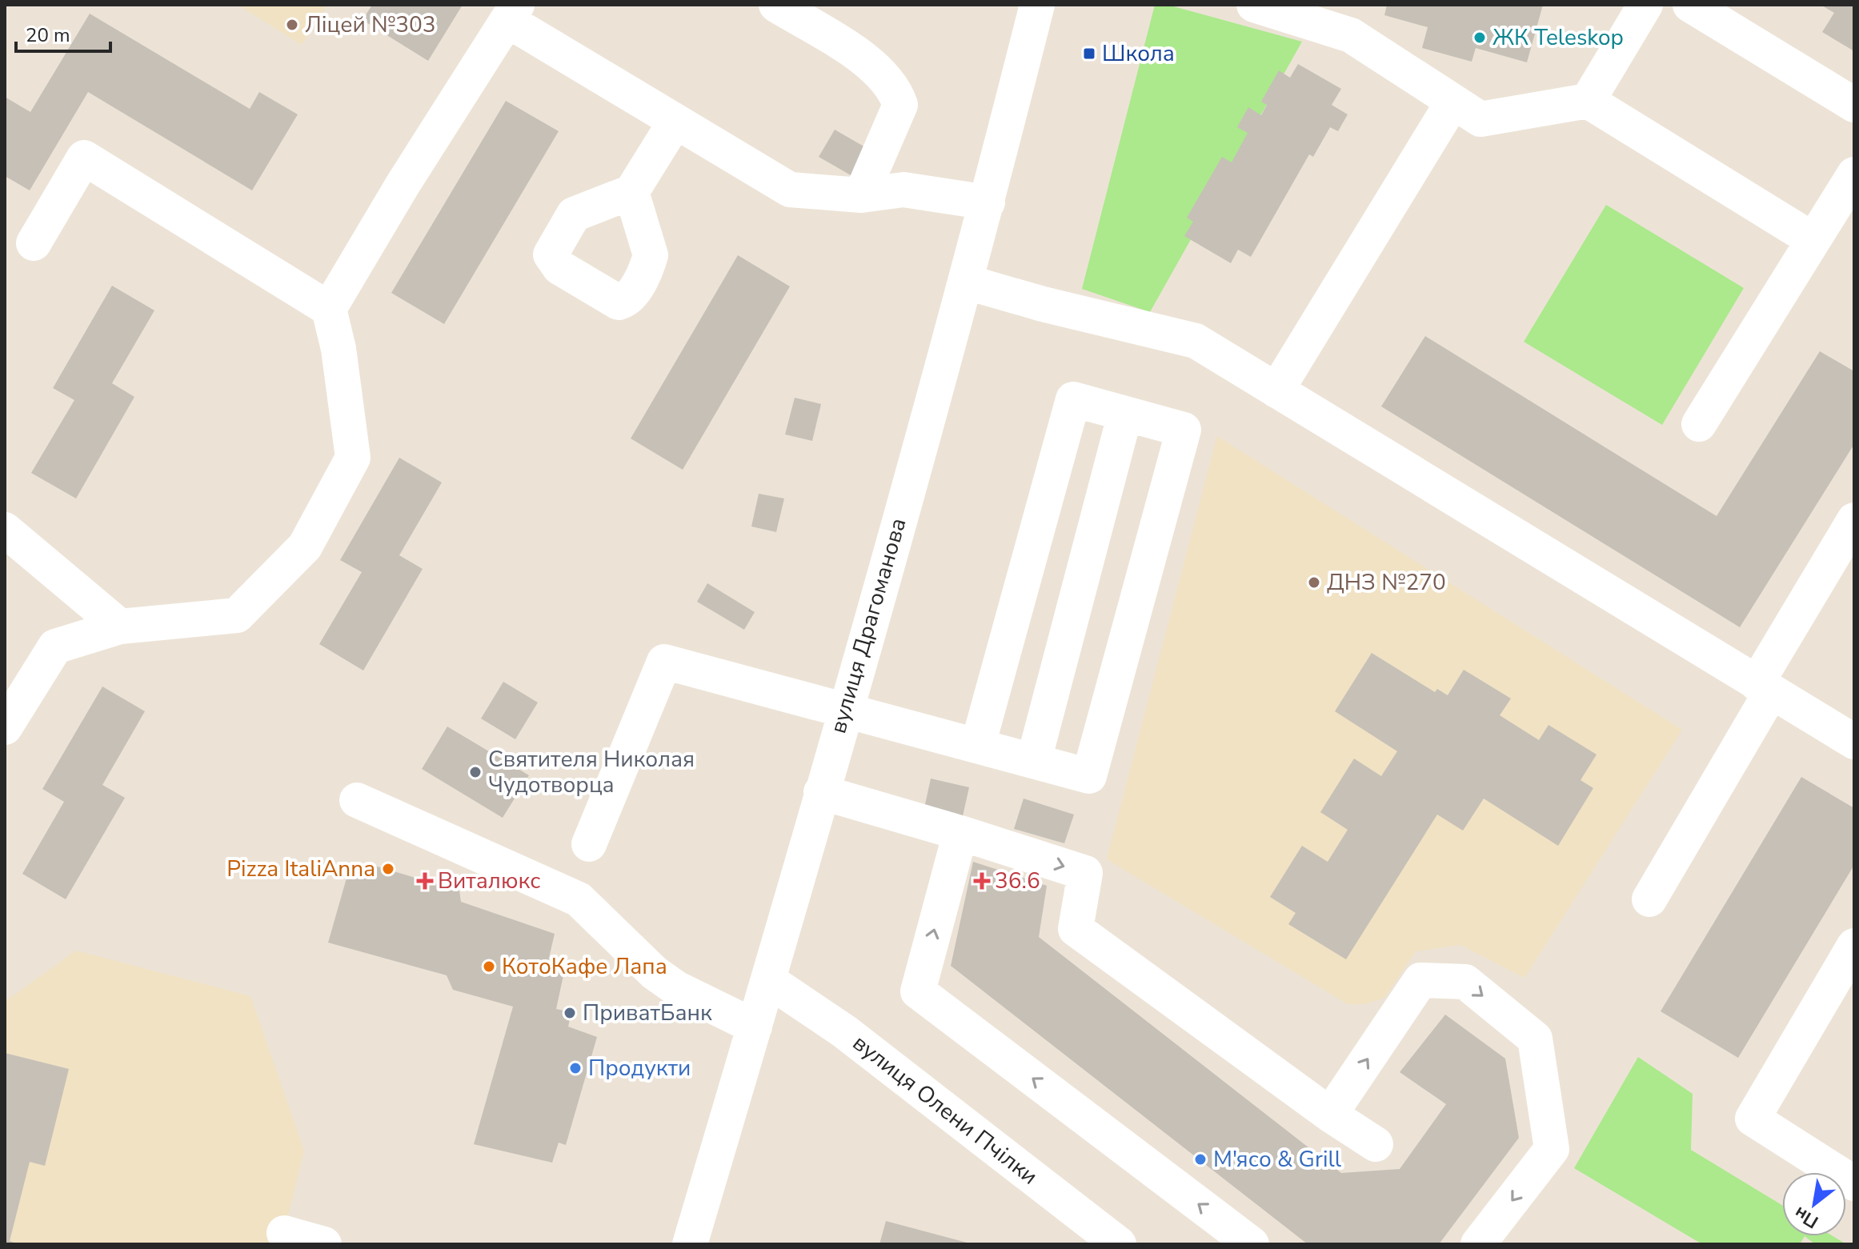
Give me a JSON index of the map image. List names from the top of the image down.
{
  "streets": {
    "street": ["вулиця Драгоманова", "вулиця Олени Пчілки"]
  },
  "crossings": [
    ["вулиця Драгоманова", "вулиця Олени Пчілки"]
  ],
  "places": {
    "other": [
      "Ліцей №303",
      "ЖК Teleskop",
      "ДНЗ №270",
      "Святителя Николая Чудотворца",
      "Pizza ItaliAnna",
      "КотоКафе Лапа",
      "ПриватБанк",
      "Продукти",
      "М'ясо & Grill"
    ],
    "transit": ["Школа"],
    "health": ["Виталюкс", "36.6"]
  },
  "scale_bar": "20 m",
  "north": "bottom left"
}
